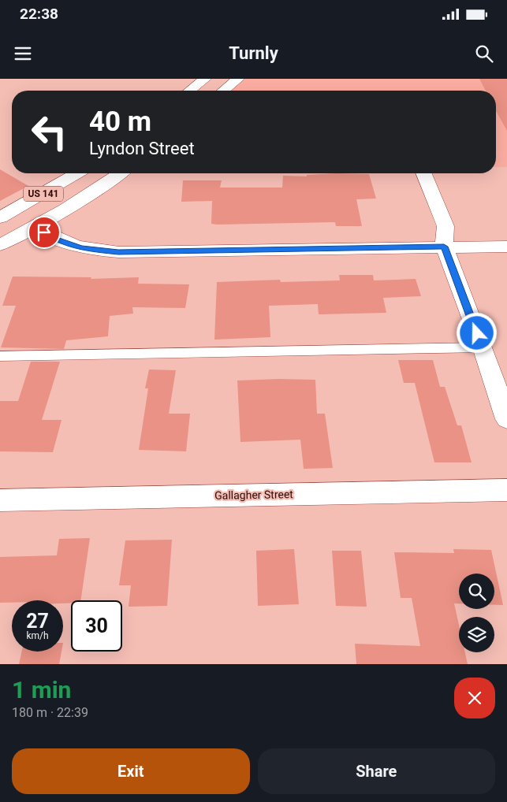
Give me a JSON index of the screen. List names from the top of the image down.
{
  "streets": {
    "street": ["US 141", "Gallagher Street"]
  },
  "page": {
    "status": "22:38",
    "header": "Turnly",
    "turn": ["40 m", "Lyndon Street"],
    "speed": "27 km/h",
    "limit": "30",
    "heading": ["1 min", "180 m · 22:39"],
    "buttons": ["Exit", "Share"]
  }
}
